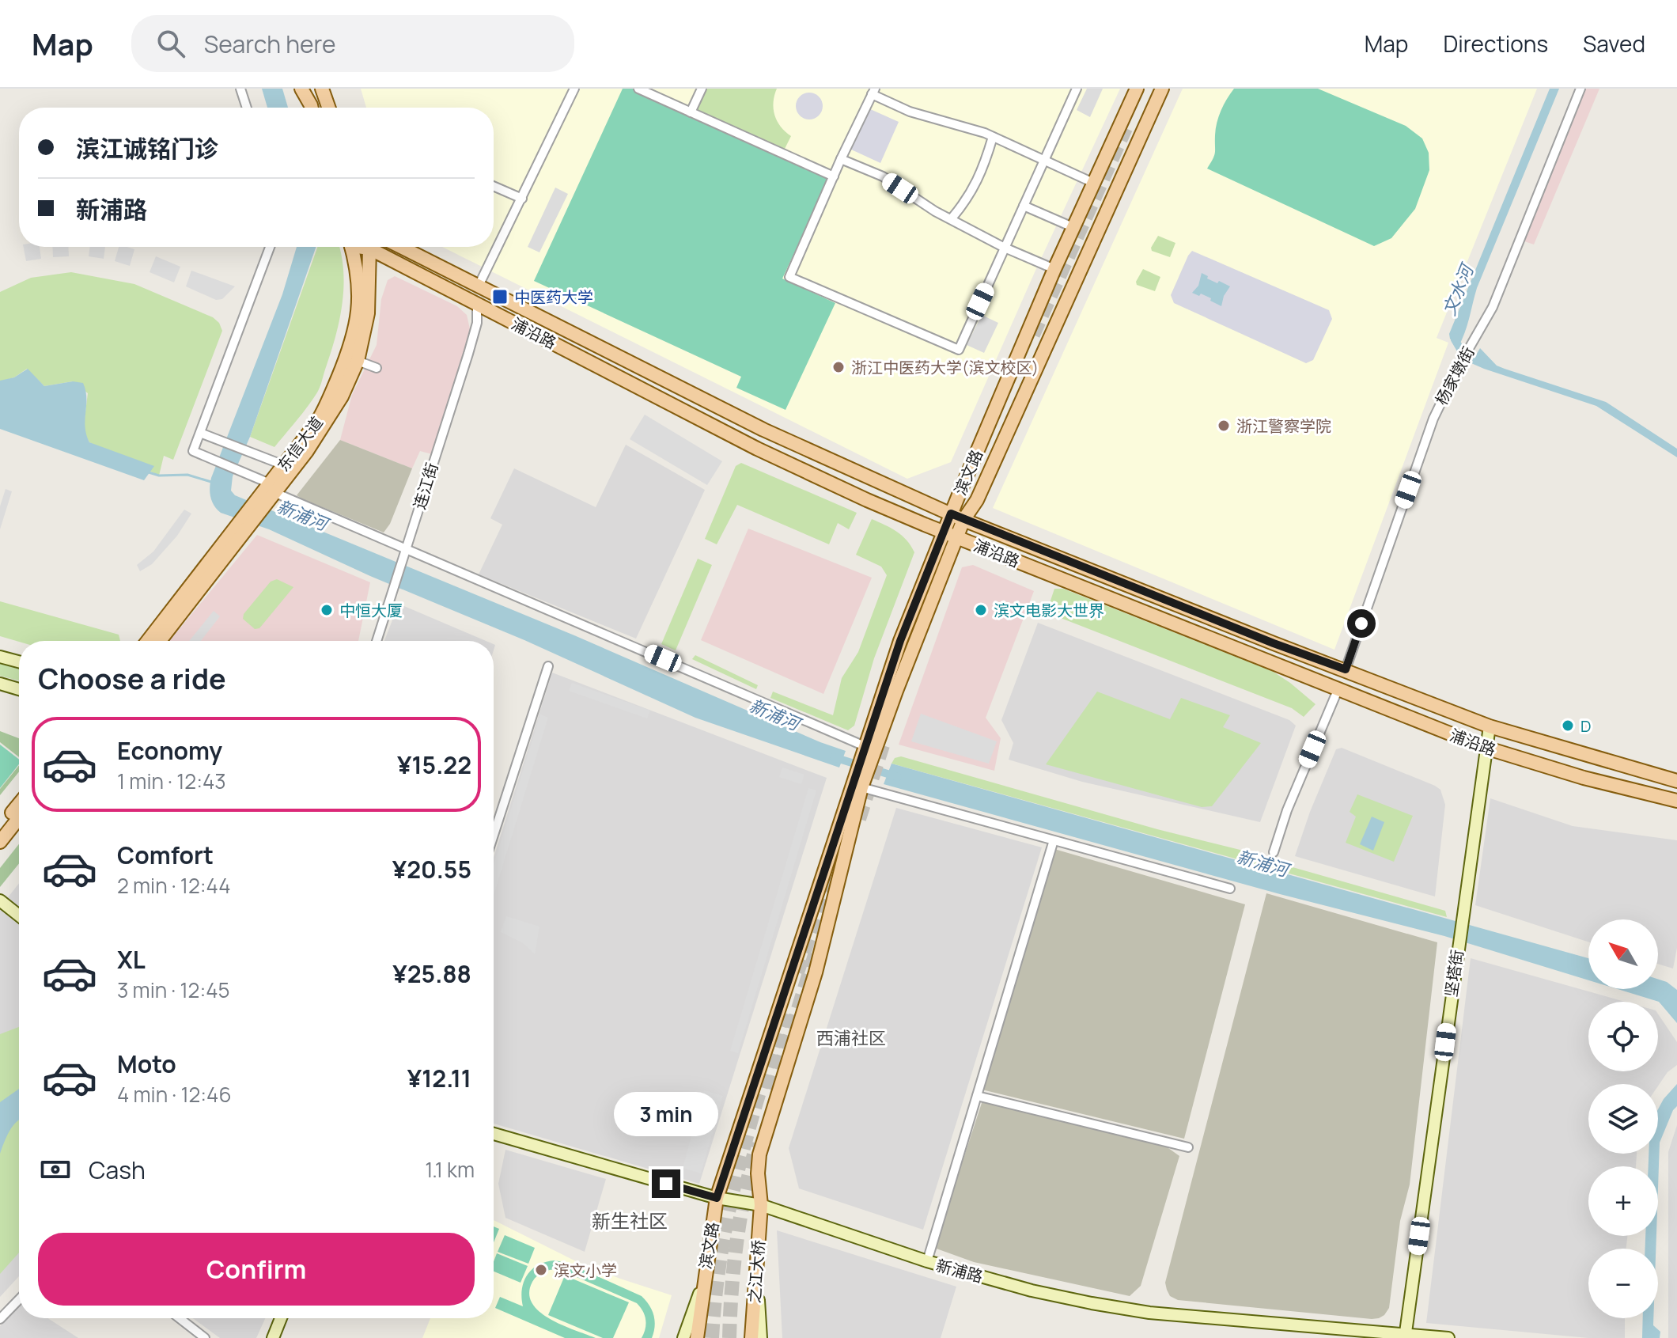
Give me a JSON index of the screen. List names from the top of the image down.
{
  "streets": {
    "main road": [
      "浦沿路",
      "东信大道",
      "滨文路",
      "之江大桥"
    ],
    "street": [
      "杨家墩街",
      "连江街",
      "坚塔街",
      "新浦路"
    ]
  },
  "crossings": [
    ["浦沿路", "杨家墩街"],
    ["浦沿路", "滨文路"],
    ["浦沿路", "连江街"],
    ["浦沿路", "坚塔街"],
    ["滨文路", "新浦路"],
    ["滨文路", "之江大桥"],
    ["坚塔街", "新浦路"],
    ["新浦路", "之江大桥"]
  ],
  "districts": ["西浦社区", "新生社区"],
  "water": ["文水河", "新浦河"],
  "places": {
    "transit": ["中医药大学"],
    "other": [
      "浙江中医药大学(滨文校区)",
      "浙江警察学院",
      "中恒大厦",
      "滨文电影大世界",
      "D",
      "滨文小学"
    ]
  },
  "north": "top left",
  "page": {
    "header": "Map",
    "search": "Search here",
    "nav": ["Map", "Directions", "Saved"],
    "banner": ["滨江诚铭门诊", "新浦路"],
    "heading": "Choose a ride",
    "list": [
      {
        "name": "Economy",
        "note": "1 min · 12:43",
        "value": "¥15.22"
      },
      {
        "name": "Comfort",
        "note": "2 min · 12:44",
        "value": "¥20.55"
      },
      {
        "name": "XL",
        "note": "3 min · 12:45",
        "value": "¥25.88"
      },
      {
        "name": "Moto",
        "note": "4 min · 12:46",
        "value": "¥12.11"
      }
    ],
    "map_buttons": ["+", "−"],
    "bubble": "3 min",
    "pay": ["Cash", "1.1 km"],
    "buttons": "Confirm"
  }
}
